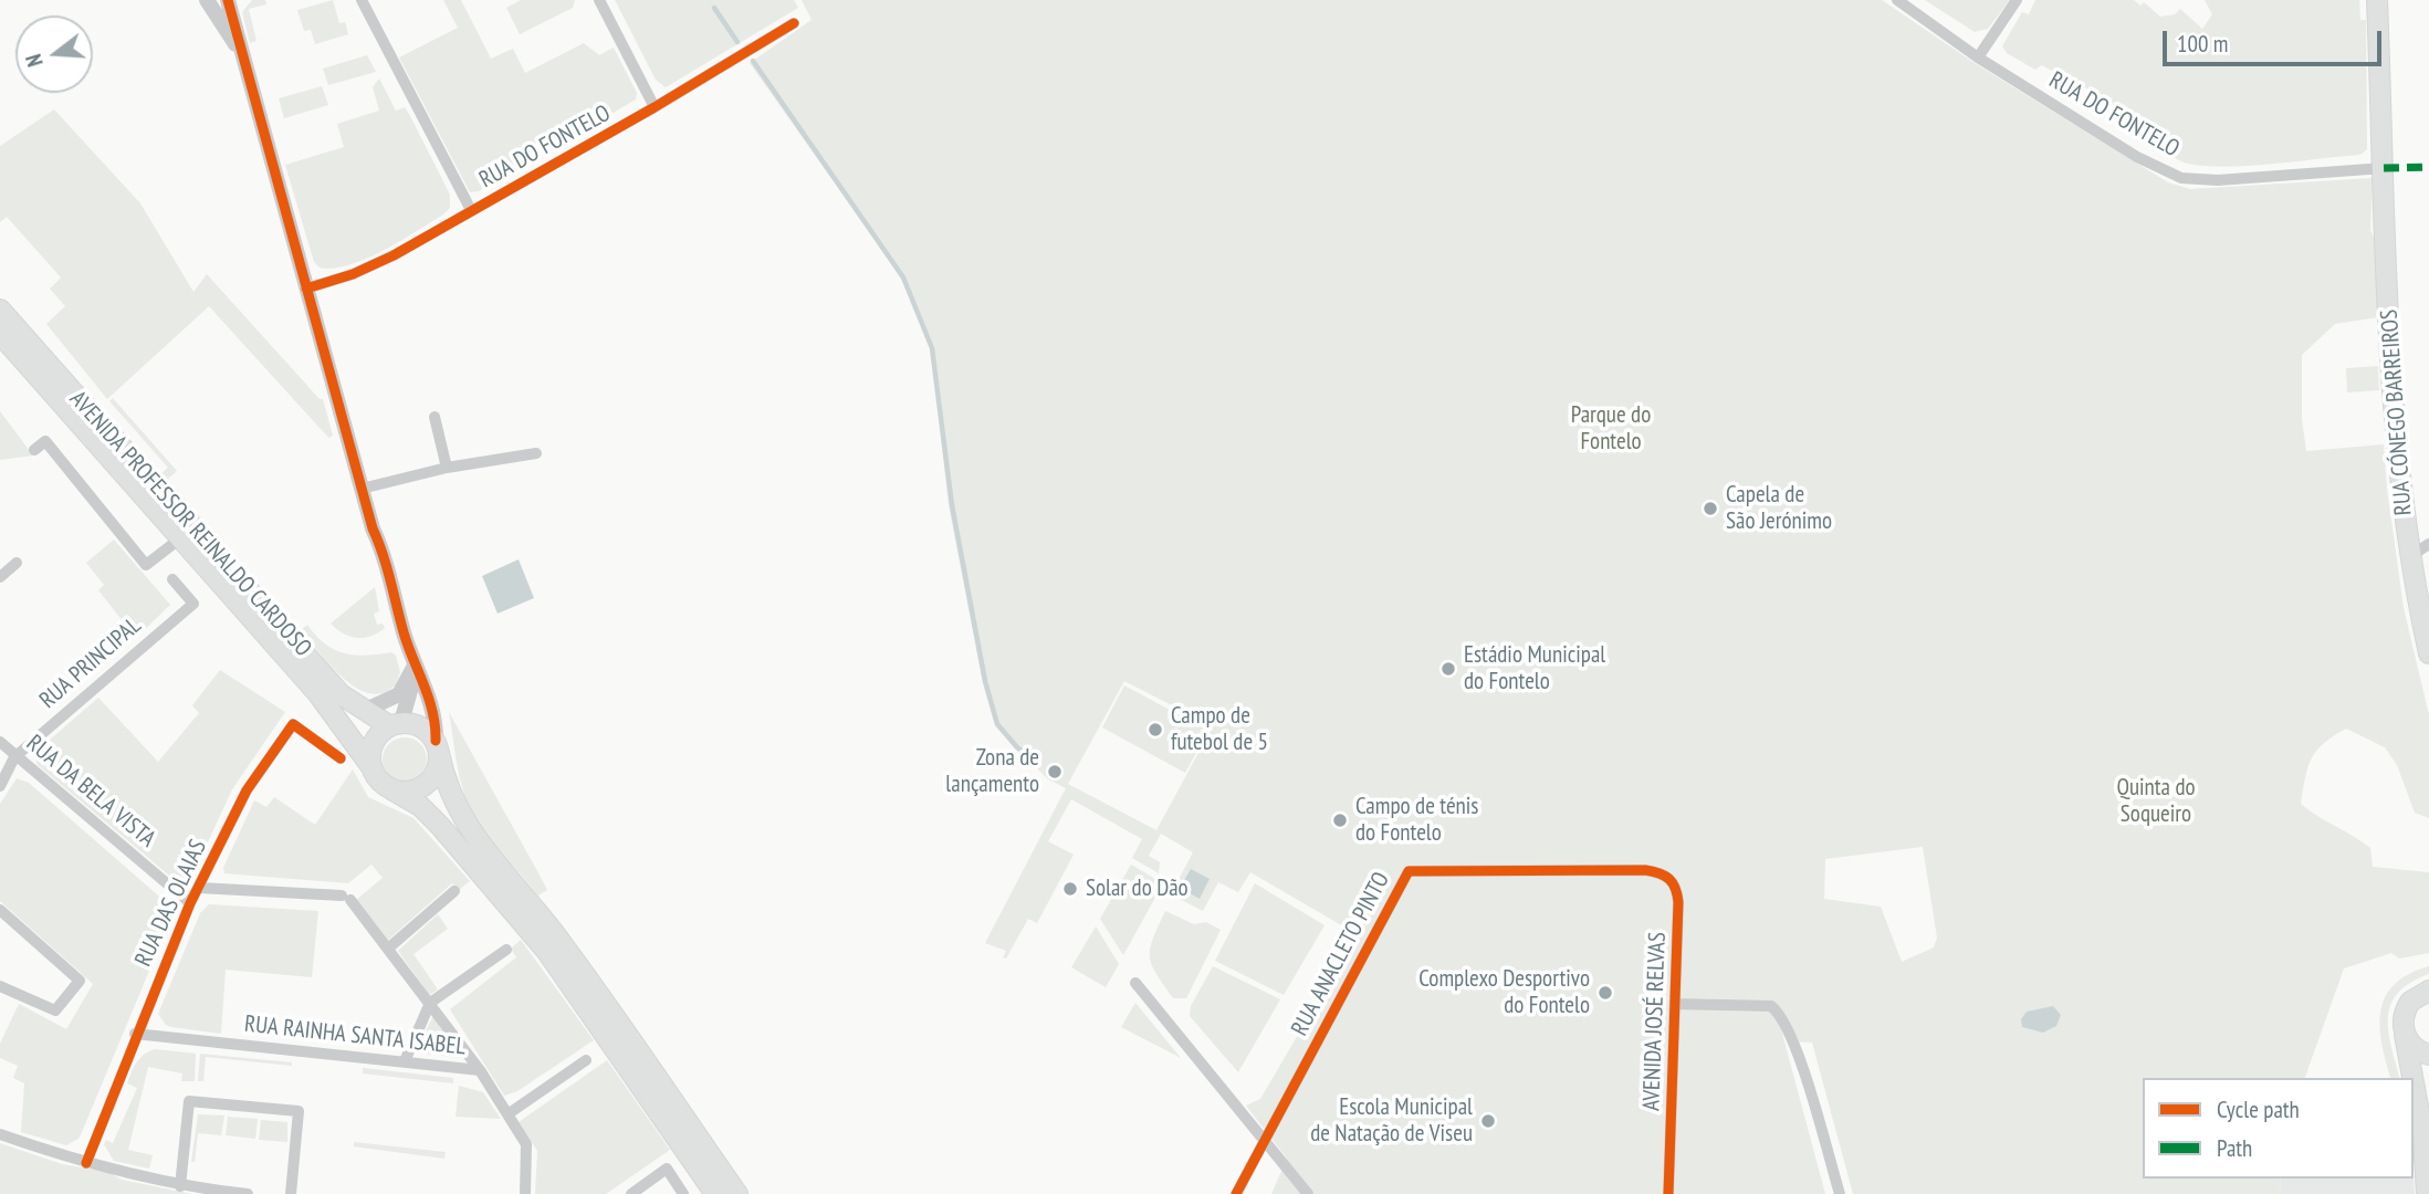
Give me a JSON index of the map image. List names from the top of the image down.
{
  "streets": {
    "main road": ["RUA CÓNEGO BARREIROS", "AVENIDA PROFESSOR REINALDO CARDOSO"],
    "street": [
      "RUA DO FONTELO",
      "RUA PRINCIPAL",
      "RUA DA BELA VISTA",
      "RUA DAS OLAIAS",
      "RUA ANACLETO PINTO",
      "AVENIDA JOSÉ RELVAS",
      "RUA RAINHA SANTA ISABEL"
    ]
  },
  "crossings": [
    ["RUA DO FONTELO", "RUA CÓNEGO BARREIROS"],
    ["RUA PRINCIPAL", "RUA DA BELA VISTA"],
    ["RUA DA BELA VISTA", "RUA DAS OLAIAS"],
    ["RUA DAS OLAIAS", "RUA RAINHA SANTA ISABEL"],
    ["RUA ANACLETO PINTO", "AVENIDA JOSÉ RELVAS"]
  ],
  "parks": ["Parque do Fontelo", "Quinta do Soqueiro"],
  "places": [
    "Capela de São Jerónimo",
    "Estádio Municipal do Fontelo",
    "Campo de futebol de 5",
    "Zona de lançamento",
    "Campo de ténis do Fontelo",
    "Solar do Dão",
    "Complexo Desportivo do Fontelo",
    "Escola Municipal de Natação de Viseu"
  ],
  "legend": ["Cycle path", "Path"],
  "scale_bar": "100 m",
  "north": "left"
}
